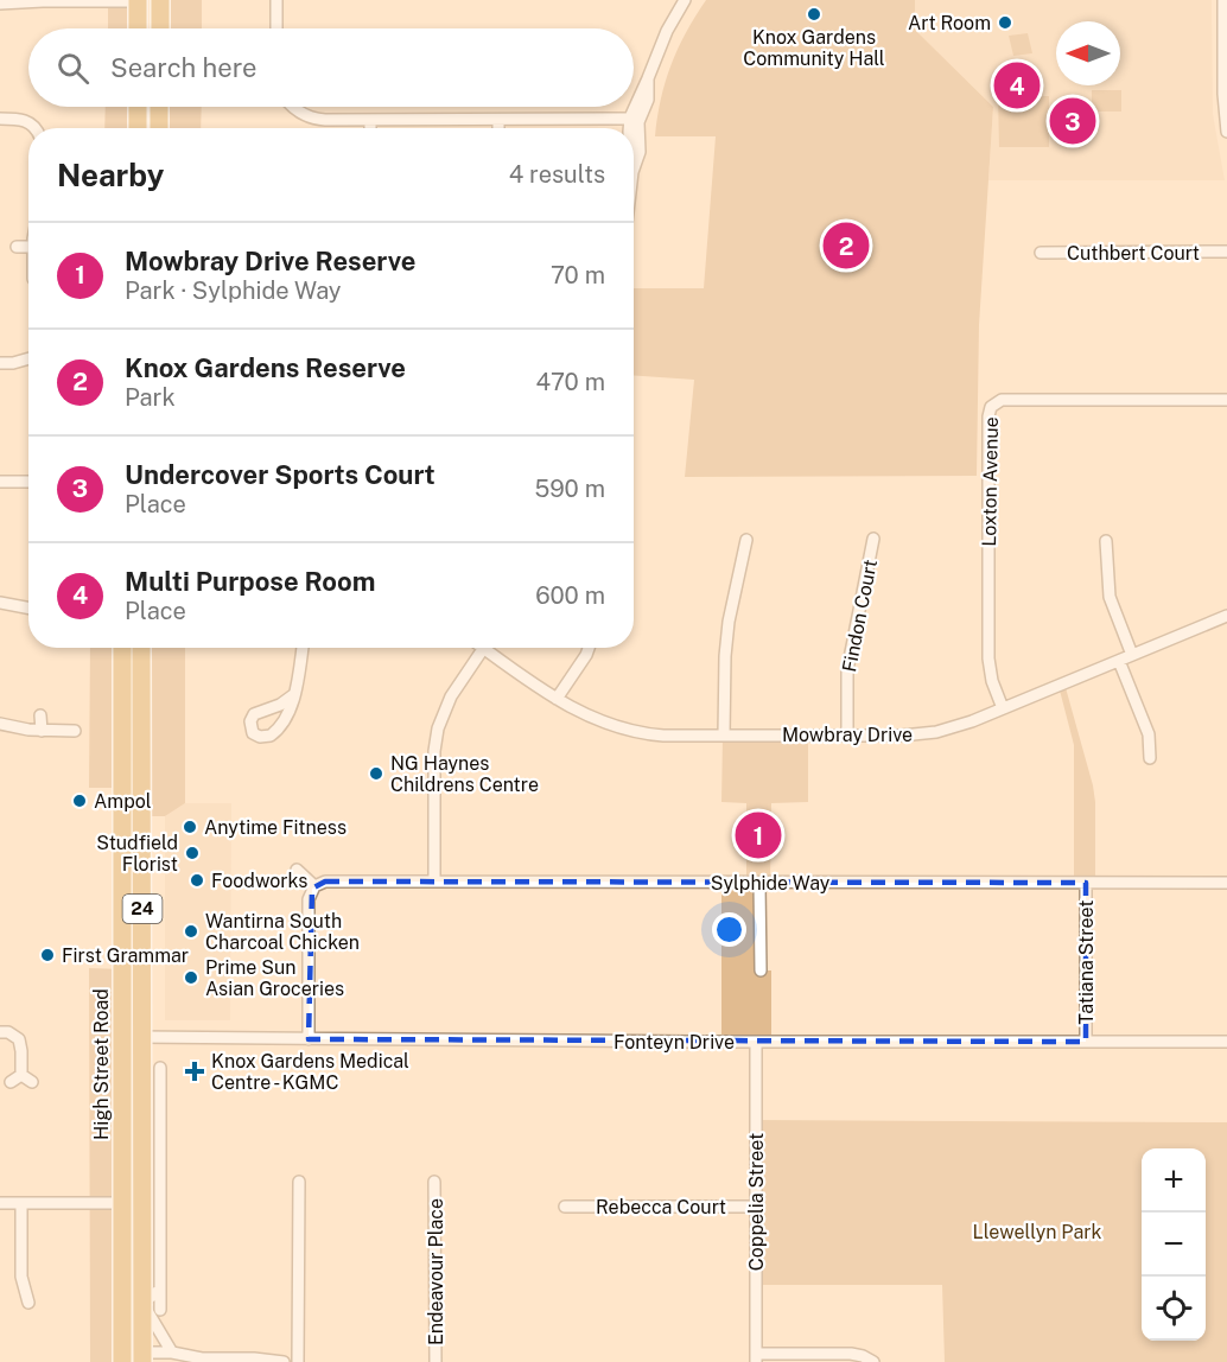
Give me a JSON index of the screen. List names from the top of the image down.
{
  "streets": {
    "main road": ["24", "High Street Road"],
    "street": [
      "Cuthbert Court",
      "Loxton Avenue",
      "Findon Court",
      "Mowbray Drive",
      "Sylphide Way",
      "Tatiana Street",
      "Fonteyn Drive",
      "Coppelia Street",
      "Rebecca Court",
      "Endeavour Place"
    ]
  },
  "crossings": [
    ["Loxton Avenue", "Mowbray Drive"],
    ["Findon Court", "Mowbray Drive"],
    ["Sylphide Way", "Tatiana Street"],
    ["24", "Fonteyn Drive"],
    ["Tatiana Street", "Fonteyn Drive"],
    ["Fonteyn Drive", "High Street Road"],
    ["Fonteyn Drive", "Coppelia Street"],
    ["Coppelia Street", "Rebecca Court"]
  ],
  "parks": ["Llewellyn Park"],
  "places": {
    "other": [
      "Knox Gardens Community Hall",
      "Art Room",
      "NG Haynes Childrens Centre",
      "Ampol",
      "Anytime Fitness",
      "Studfield Florist",
      "Foodworks",
      "Wantirna South Charcoal Chicken",
      "First Grammar",
      "Prime Sun Asian Groceries"
    ],
    "health": ["Knox Gardens Medical Centre - KGMC"]
  },
  "north": "left",
  "page": {
    "search": "Search here",
    "pins": [
      "4",
      "3",
      "2",
      "1"
    ],
    "heading": ["Nearby", "4 results"],
    "list": [
      {
        "mark": "1",
        "name": "Mowbray Drive Reserve",
        "note": "Park · Sylphide Way",
        "value": "70 m"
      },
      {
        "mark": "2",
        "name": "Knox Gardens Reserve",
        "note": "Park",
        "value": "470 m"
      },
      {
        "mark": "3",
        "name": "Undercover Sports Court",
        "note": "Place",
        "value": "590 m"
      },
      {
        "mark": "4",
        "name": "Multi Purpose Room",
        "note": "Place",
        "value": "600 m"
      }
    ],
    "map_buttons": ["+", "−"]
  }
}
